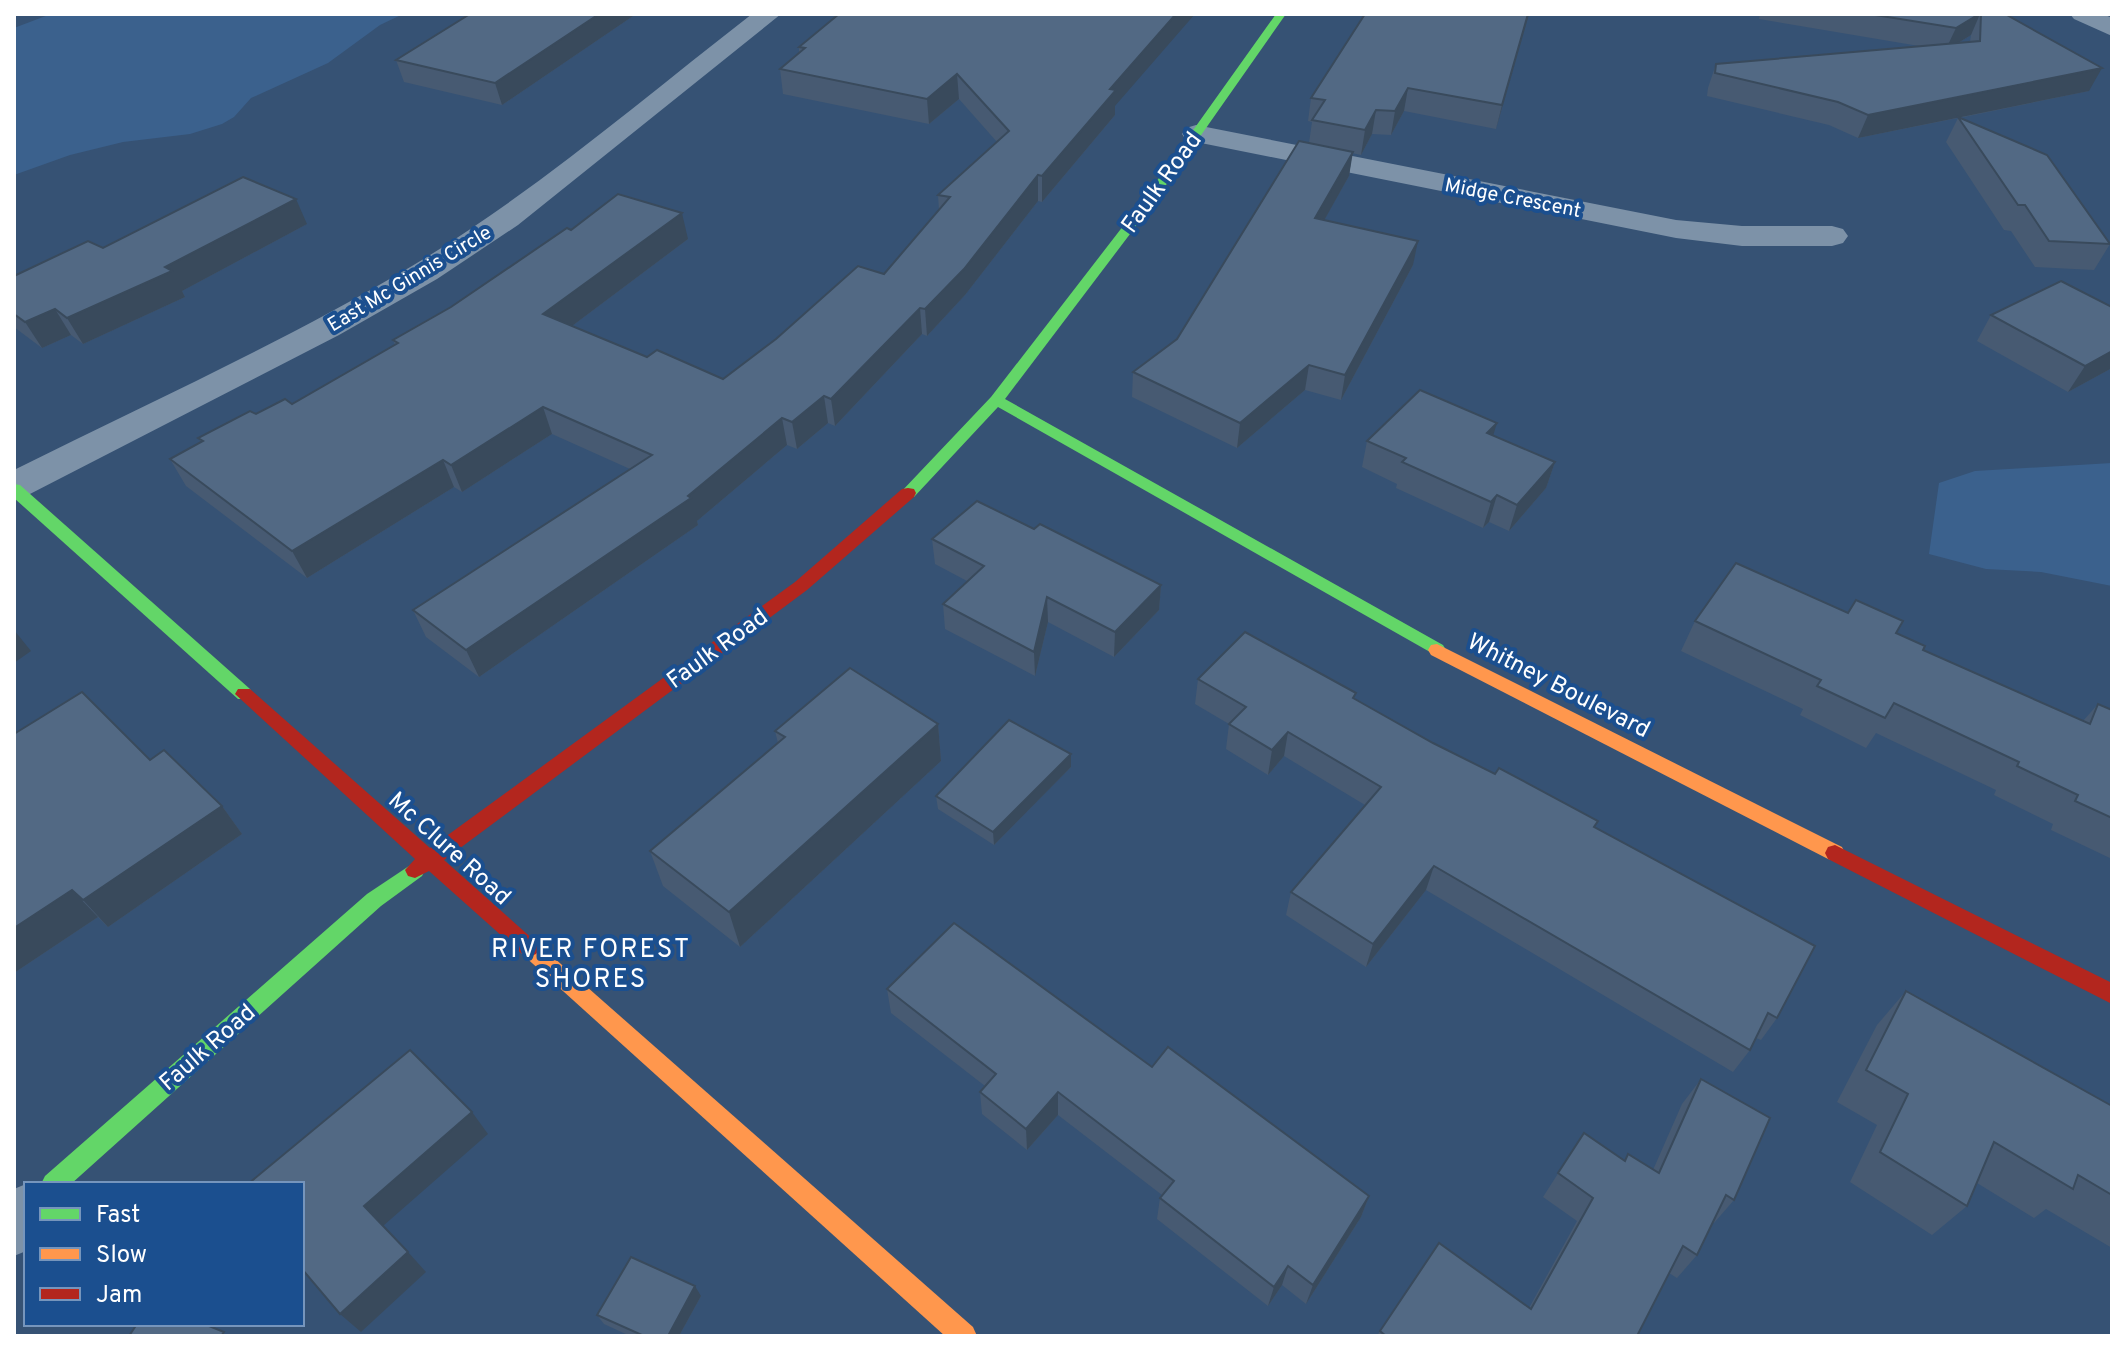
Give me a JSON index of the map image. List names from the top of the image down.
{
  "streets": {
    "street": [
      "Faulk Road",
      "Midge Crescent",
      "East Mc Ginnis Circle",
      "Whitney Boulevard",
      "Mc Clure Road"
    ]
  },
  "crossings": [
    ["Faulk Road", "Midge Crescent"],
    ["Faulk Road", "Whitney Boulevard"],
    ["Faulk Road", "Mc Clure Road"],
    ["East Mc Ginnis Circle", "Mc Clure Road"]
  ],
  "districts": ["RIVER FOREST SHORES"],
  "legend": ["Fast", "Slow", "Jam"]
}
